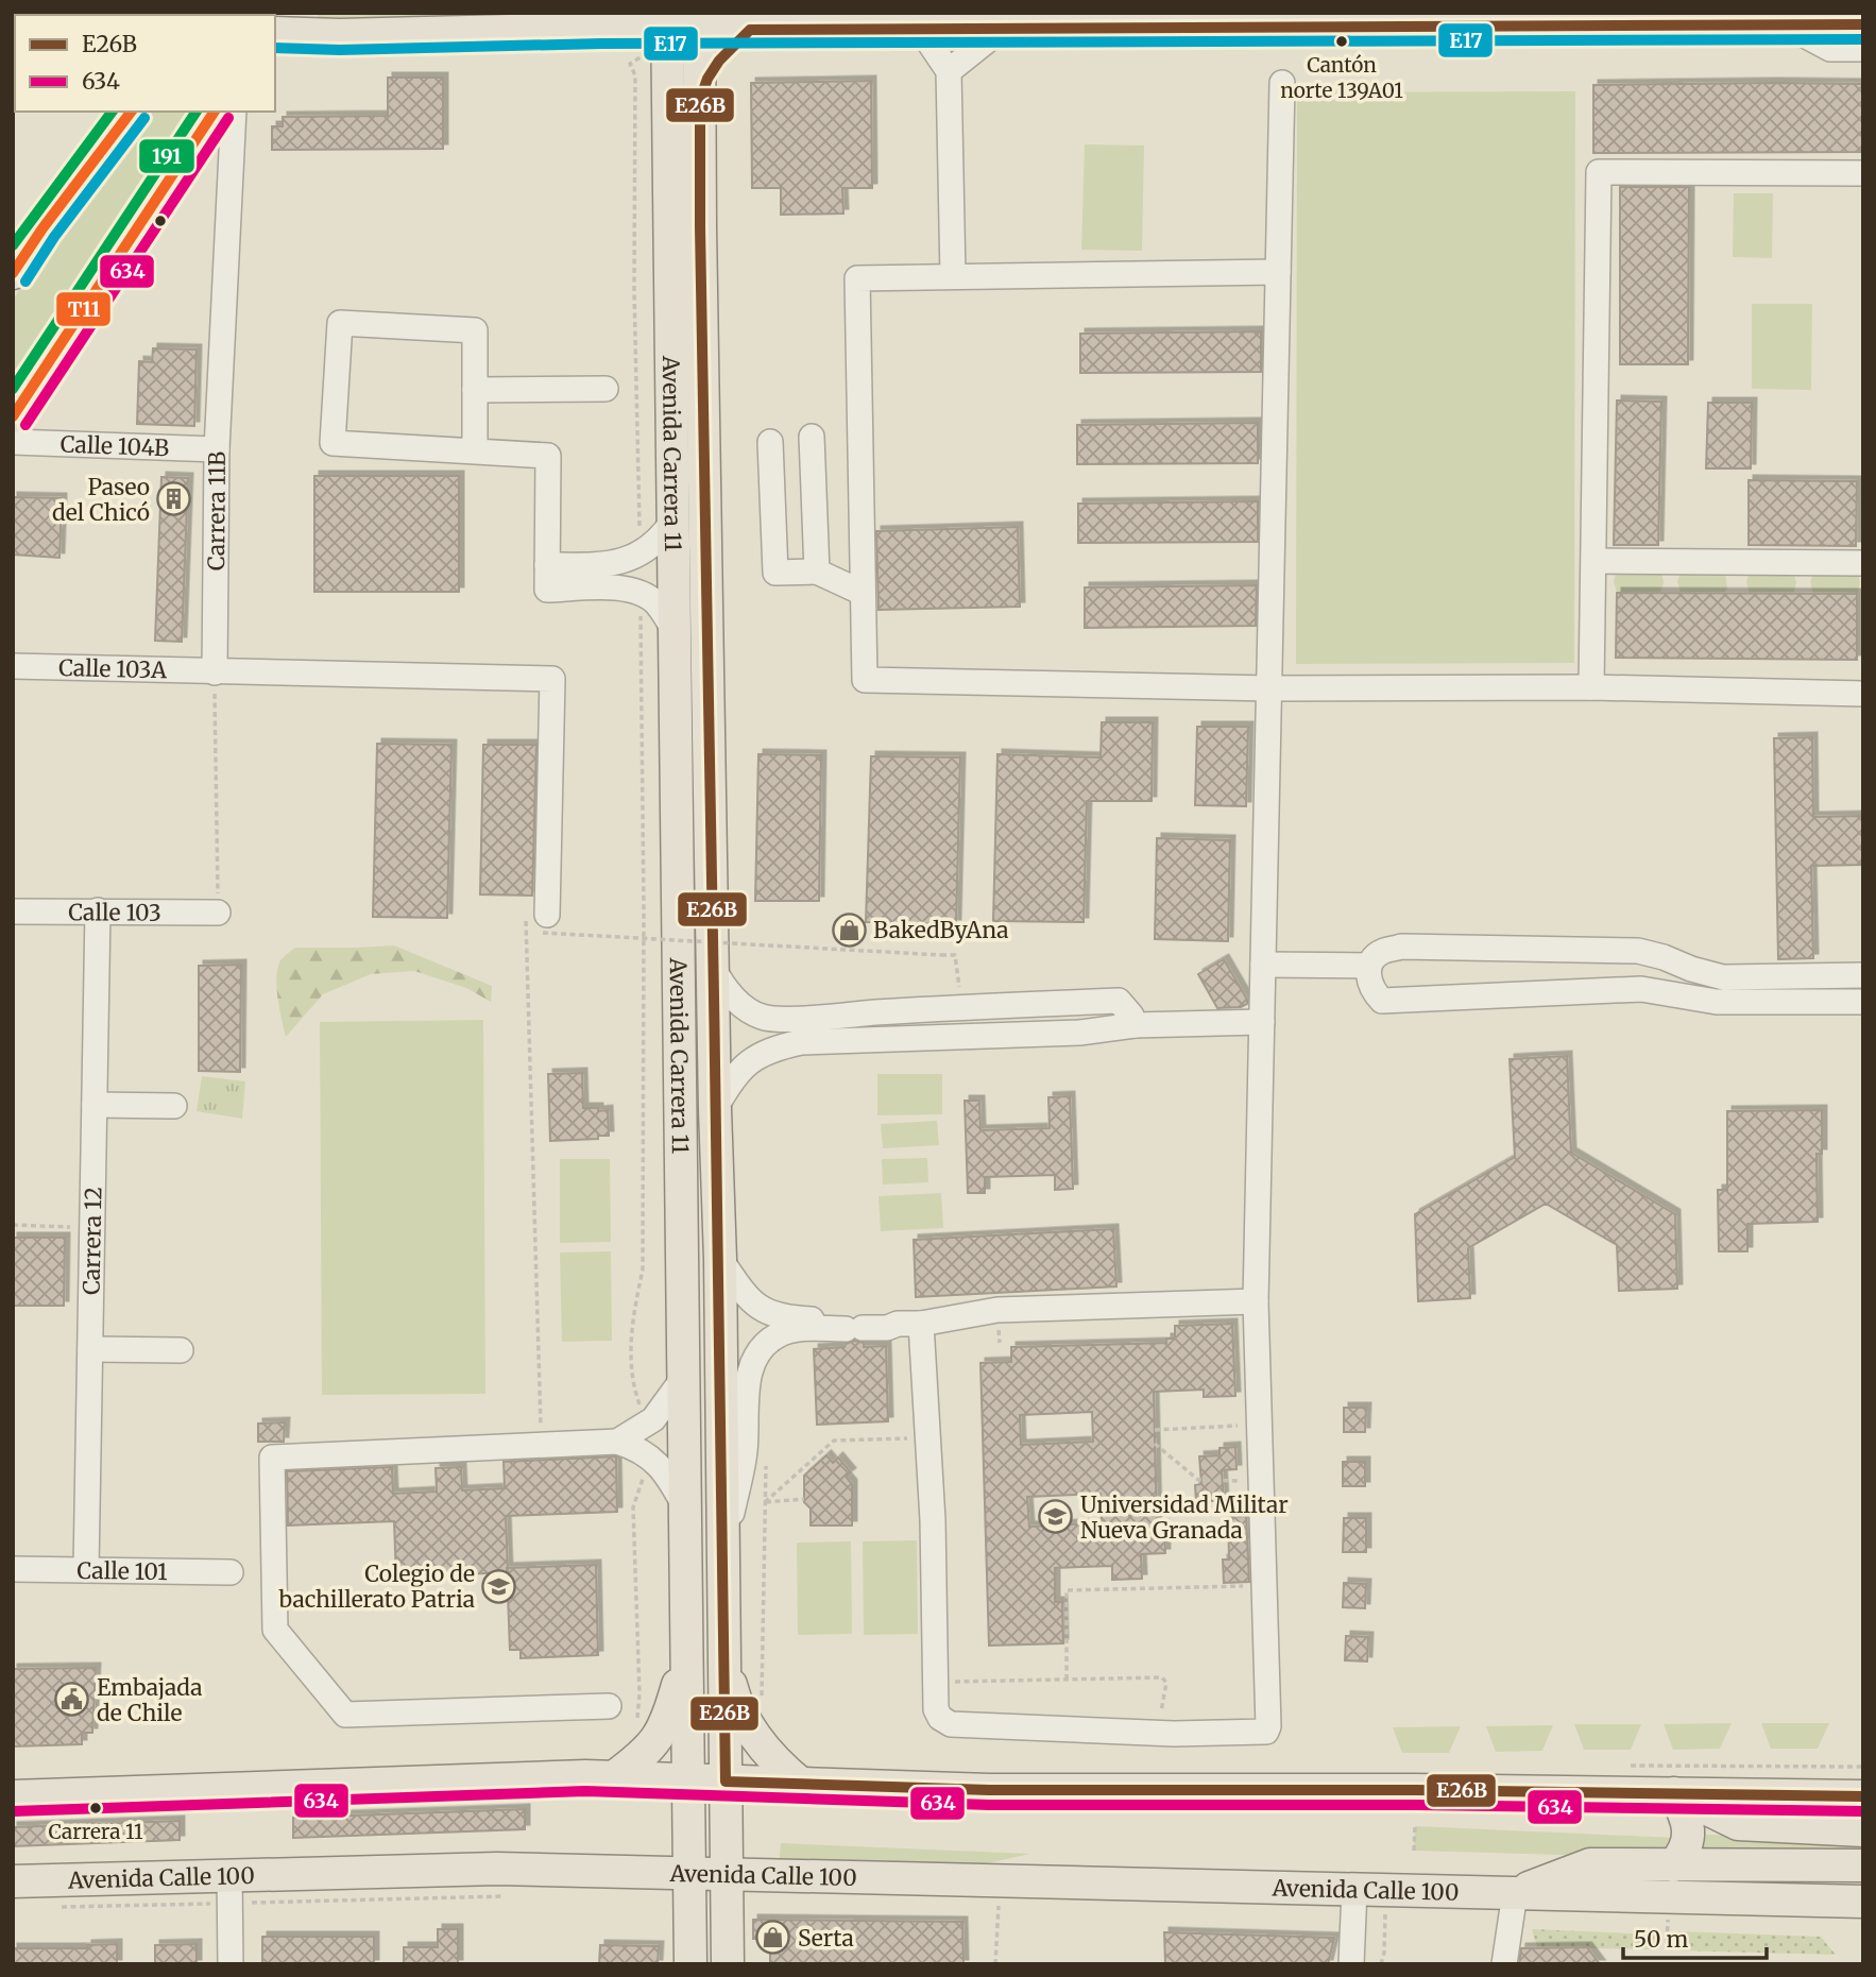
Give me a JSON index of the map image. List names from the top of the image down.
{
  "streets": {
    "main road": ["Avenida Carrera 11", "Avenida Calle 100"],
    "street": [
      "Calle 104B",
      "Carrera 11B",
      "Calle 103A",
      "Calle 103",
      "Carrera 12",
      "Calle 101"
    ]
  },
  "crossings": [
    ["Calle 104B", "Carrera 11B"],
    ["Avenida Carrera 11", "Avenida Calle 100"],
    ["Carrera 11B", "Calle 103A"],
    ["Calle 103", "Carrera 12"],
    ["Carrera 12", "Calle 101"]
  ],
  "places": {
    "other": ["Cantón norte 139A01", "Carrera 11"],
    "building": ["Paseo del Chicó"],
    "shop": ["BakedByAna", "Serta"],
    "school or university": ["Universidad Militar Nueva Granada", "Colegio de bachillerato Patria"],
    "public building": ["Embajada de Chile"]
  },
  "lines": [
    "transit line E26B",
    "transit line E17",
    "transit line T11",
    "transit line 191",
    "transit line 634"
  ],
  "legend": ["E26B", "634"],
  "scale_bar": "50 m"
}
